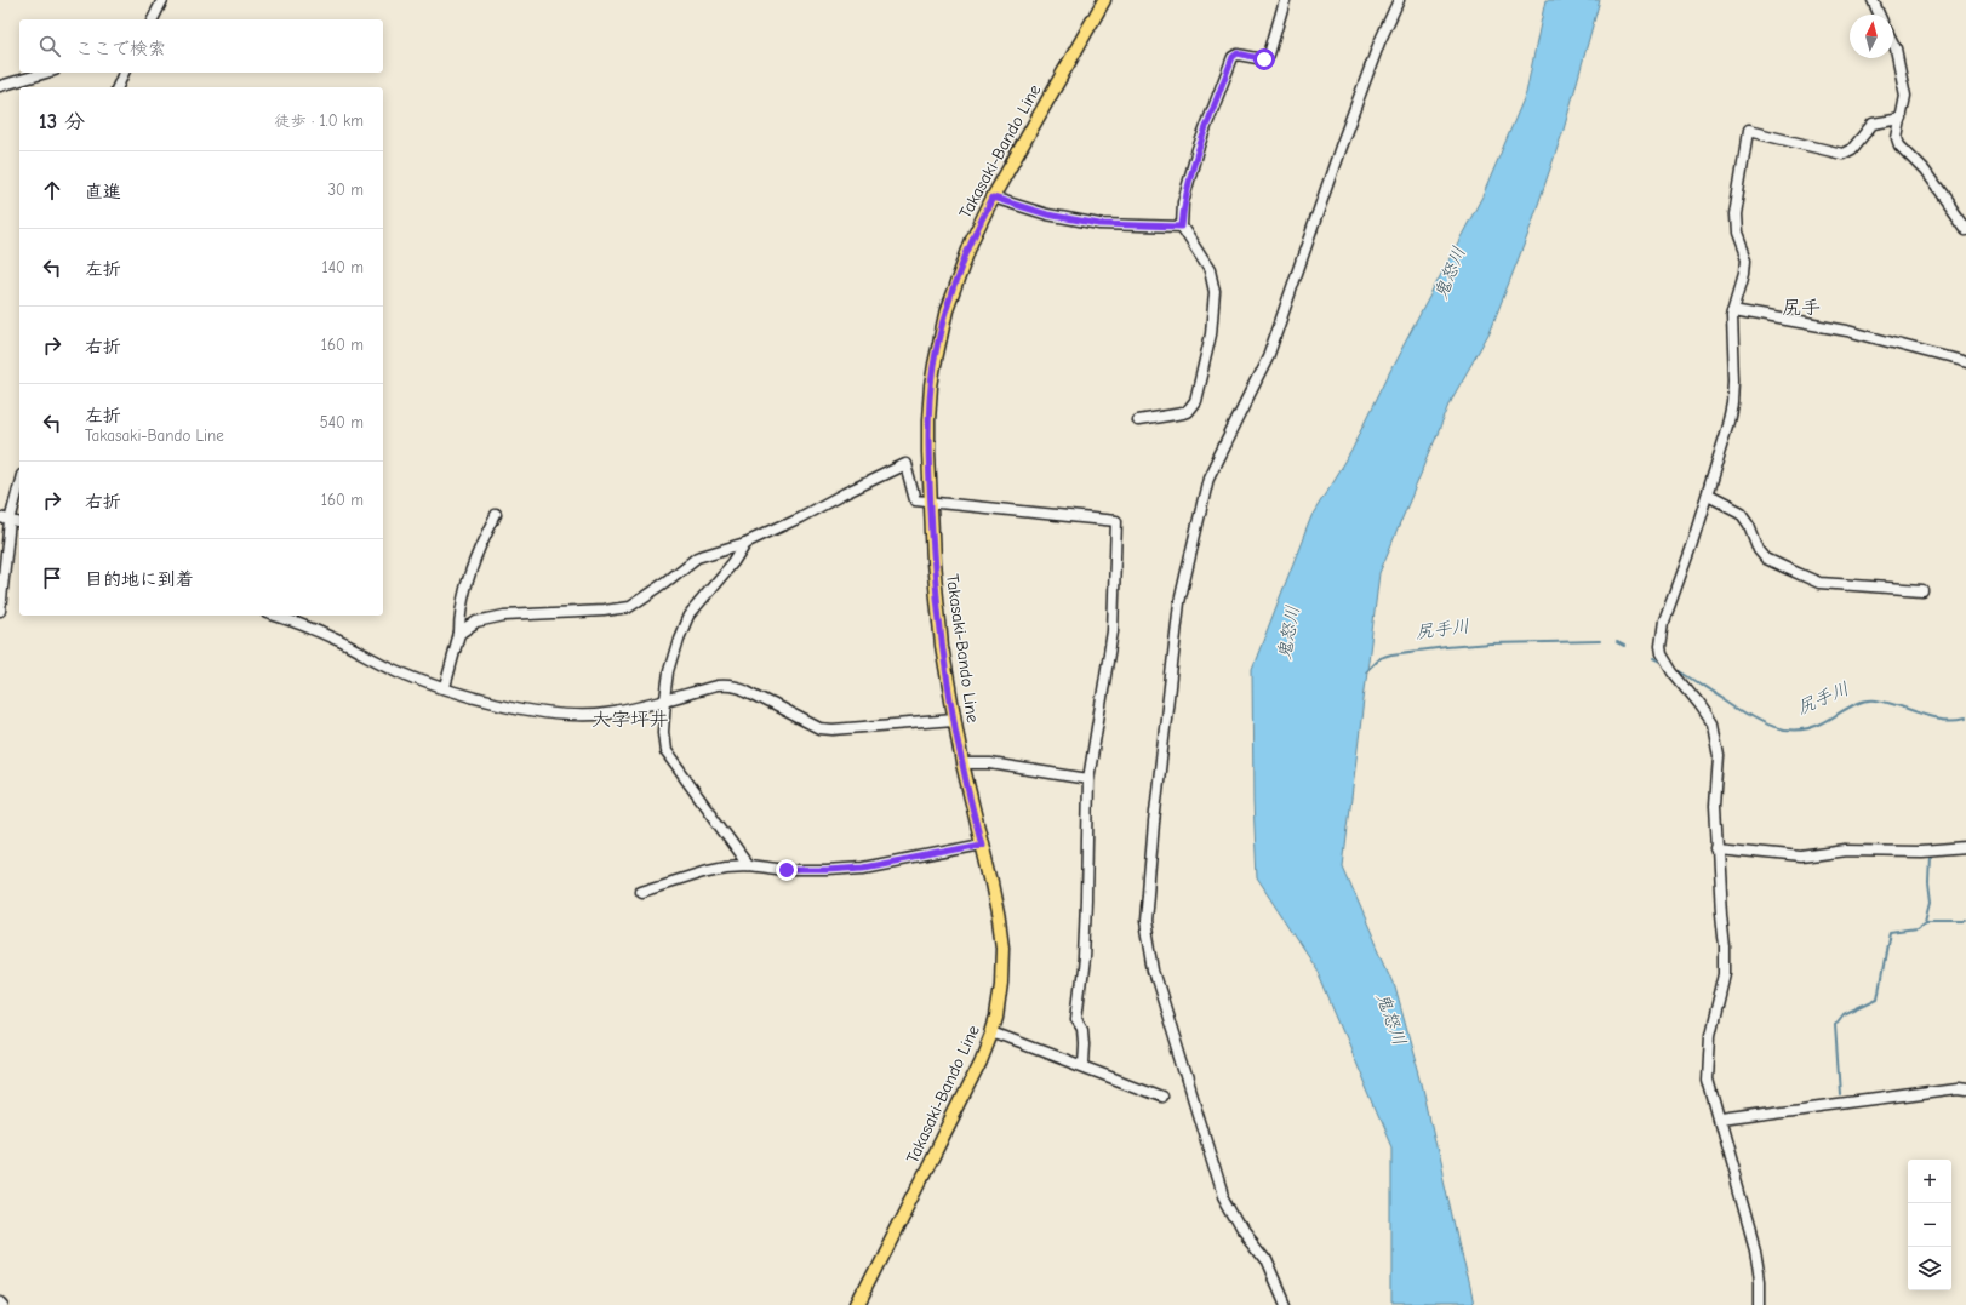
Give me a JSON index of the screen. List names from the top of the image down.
{
  "streets": {
    "main road": ["Takasaki-Bando Line"]
  },
  "districts": ["尻手", "大字坪井"],
  "water": ["鬼怒川", "尻手川"],
  "north": "top",
  "page": {
    "search": "ここで検索",
    "heading": ["13 分", "徒歩 · 1.0 km"],
    "list": [
      ["直進", "30 m"],
      ["左折", "140 m"],
      ["右折", "160 m"],
      ["左折", "Takasaki-Bando Line", "540 m"],
      ["右折", "160 m"],
      "目的地に到着"
    ],
    "map_buttons": ["+", "−"]
  }
}
